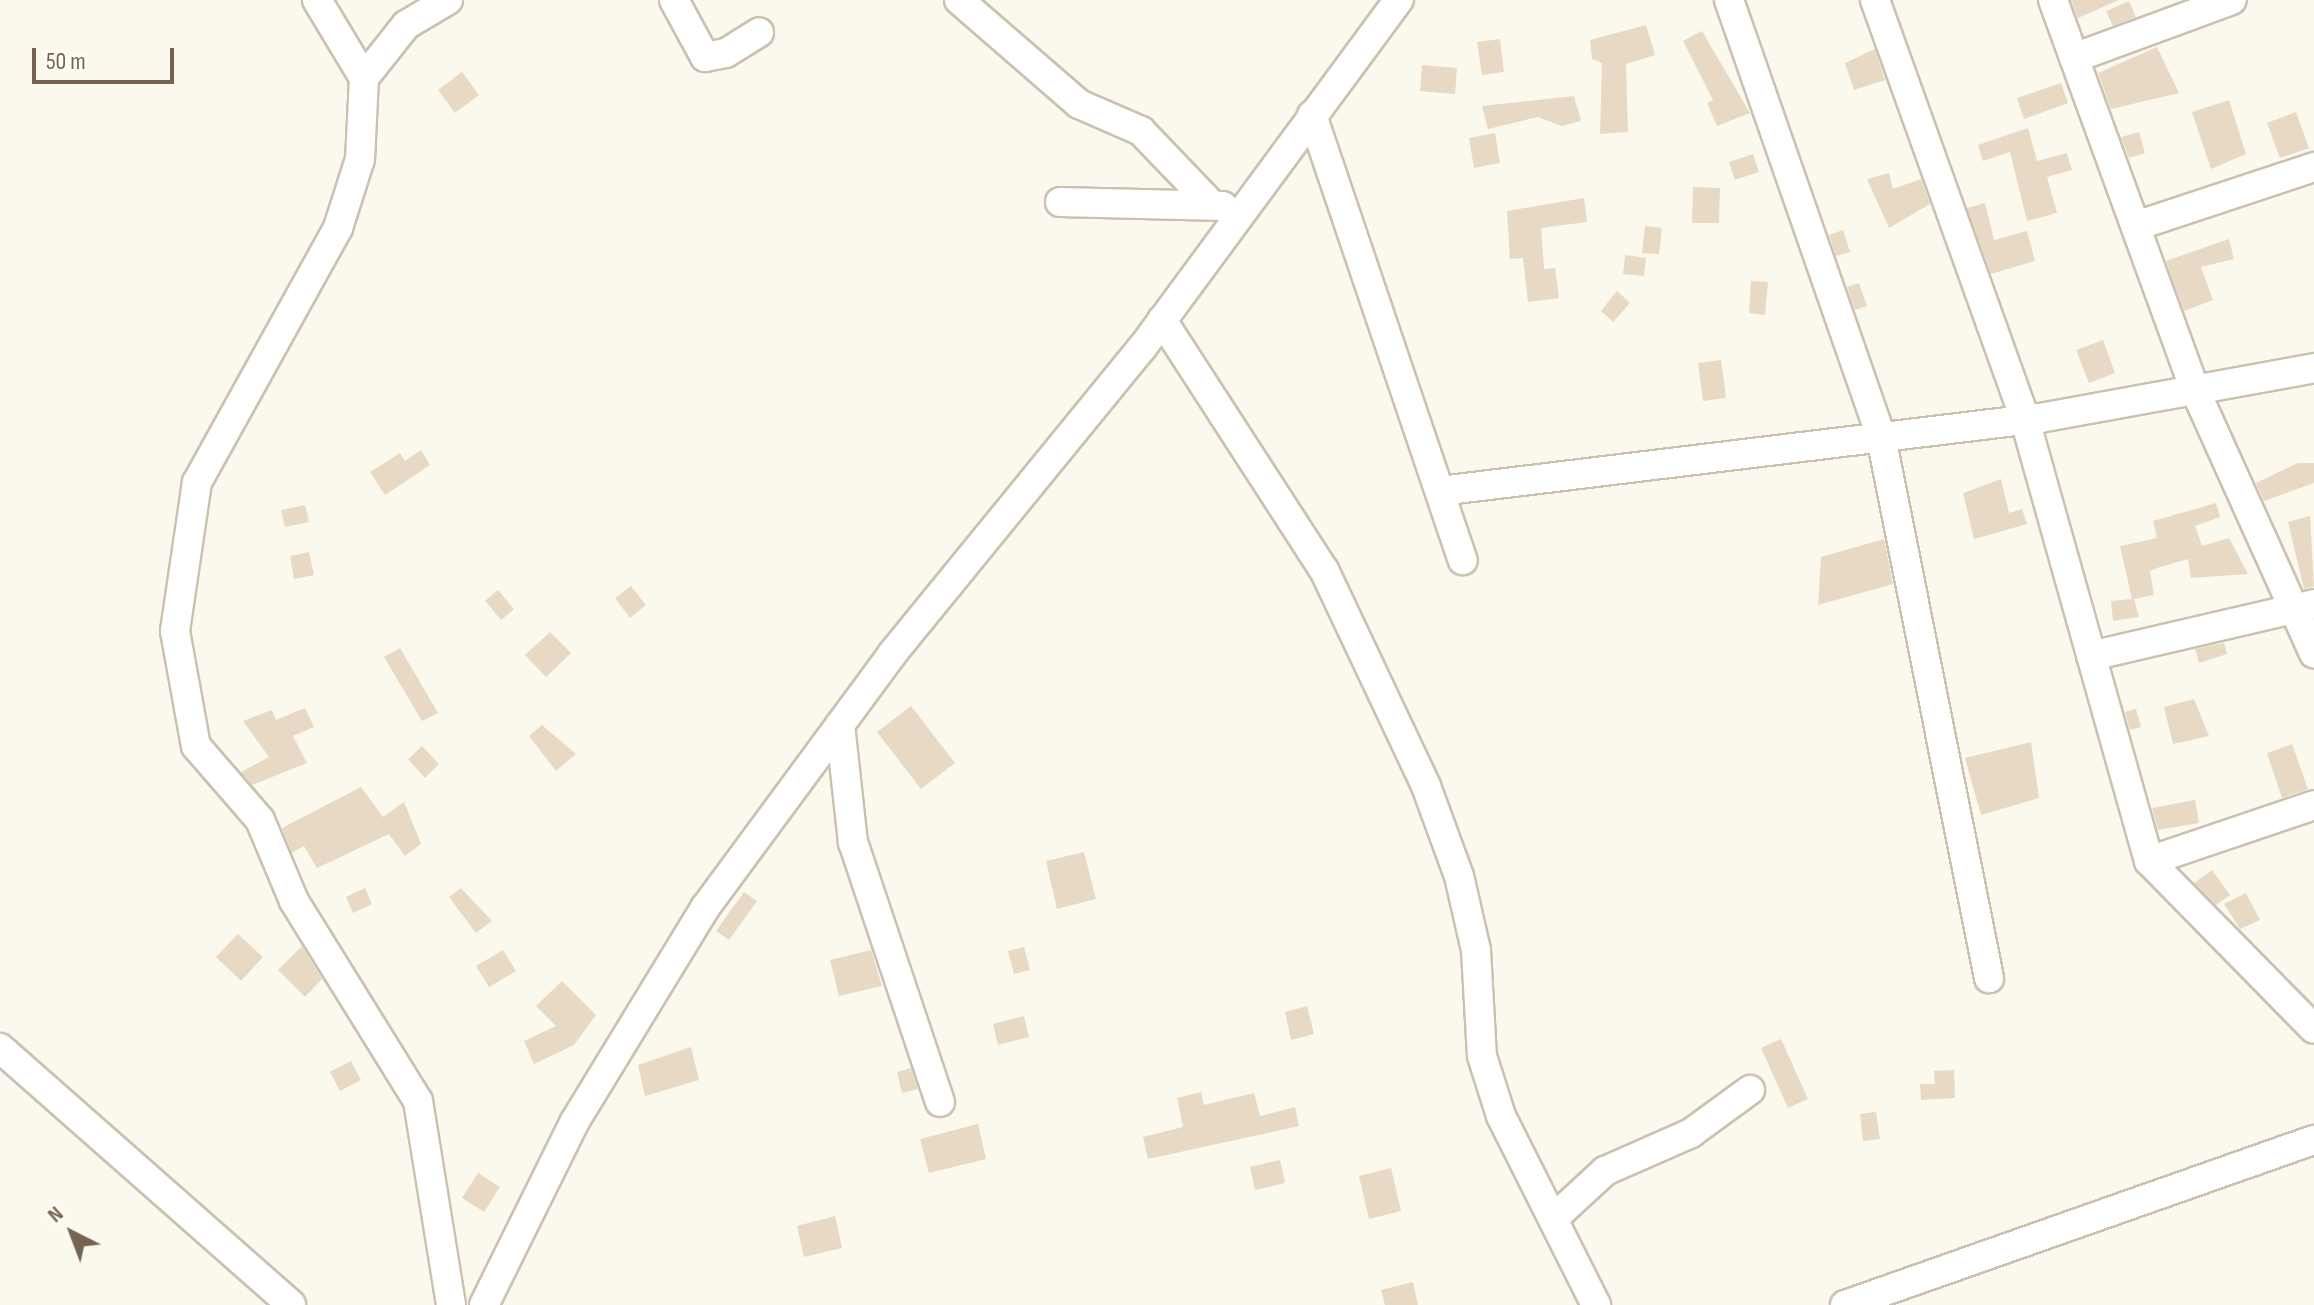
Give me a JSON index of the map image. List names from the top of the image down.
{
  "scale_bar": "50 m",
  "north": "top left"
}
